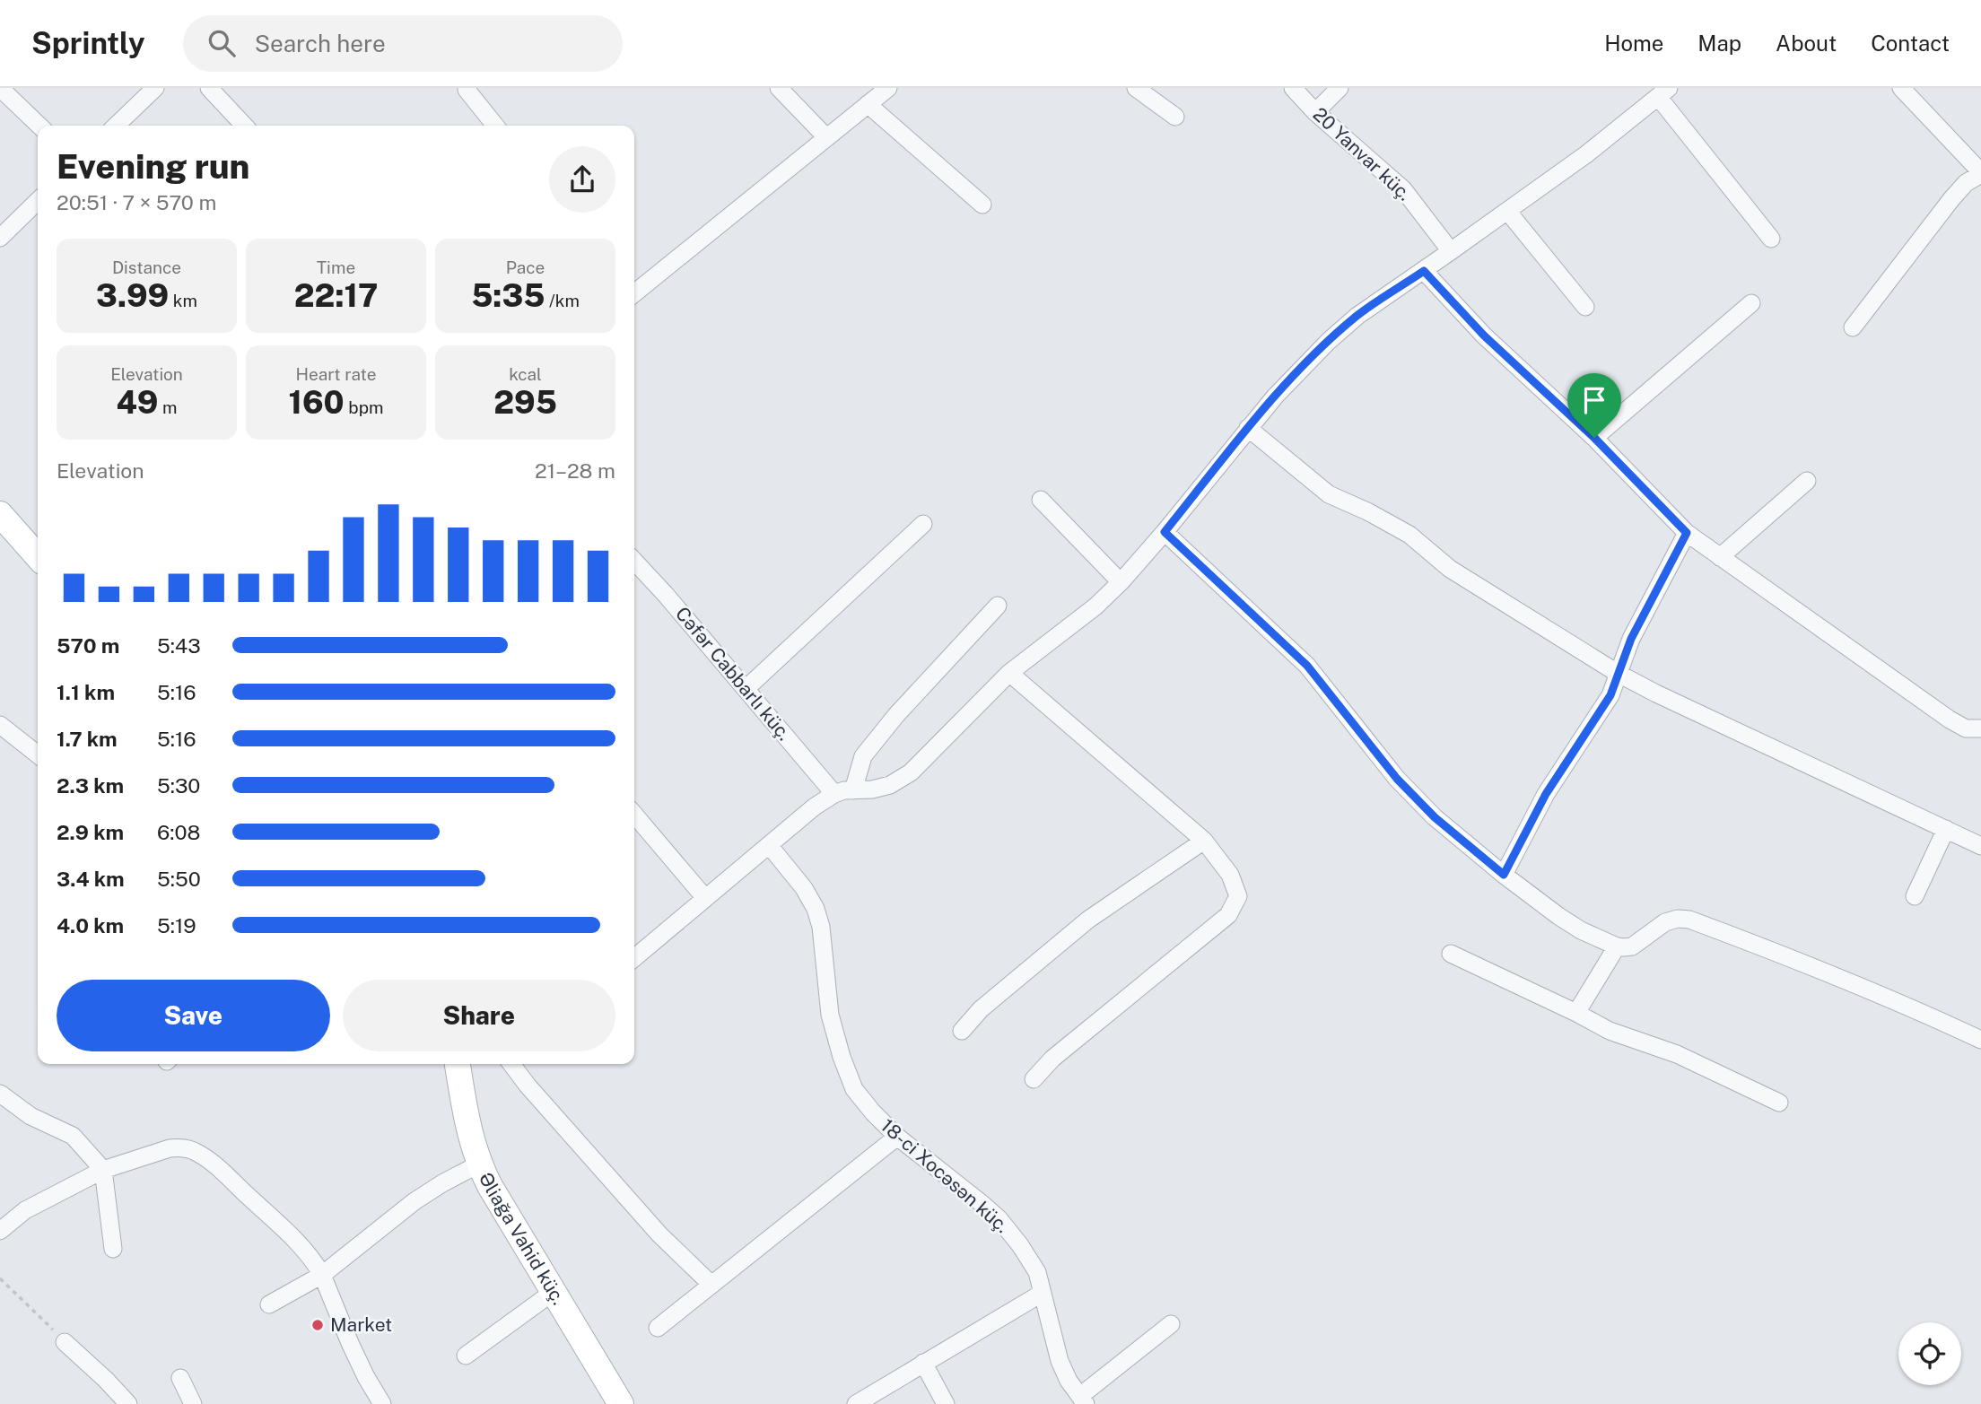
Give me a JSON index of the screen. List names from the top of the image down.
{
  "streets": {
    "street": [
      "20 Yanvar küç.",
      "Cəfər Cabbarlı küç.",
      "18-ci Xocəsən küç.",
      "Əliağa Vahid küç."
    ]
  },
  "places": ["Market"],
  "page": {
    "header": "Sprintly",
    "search": "Search here",
    "nav": [
      "Home",
      "Map",
      "About",
      "Contact"
    ],
    "heading": ["Evening run", "20:51 · 7 × 570 m"],
    "stats": [
      ["Distance", "3.99 km"],
      ["Time", "22:17"],
      ["Pace", "5:35 /km"],
      ["Elevation", "49 m"],
      ["Heart rate", "160 bpm"],
      ["kcal", "295"]
    ],
    "chart": ["Elevation", "21–28 m"],
    "list": [
      {
        "name": "570 m",
        "note": "5:43"
      },
      {
        "name": "1.1 km",
        "note": "5:16"
      },
      {
        "name": "1.7 km",
        "note": "5:16"
      },
      {
        "name": "2.3 km",
        "note": "5:30"
      },
      {
        "name": "2.9 km",
        "note": "6:08"
      },
      {
        "name": "3.4 km",
        "note": "5:50"
      },
      {
        "name": "4.0 km",
        "note": "5:19"
      }
    ],
    "buttons": ["Save", "Share"]
  }
}
